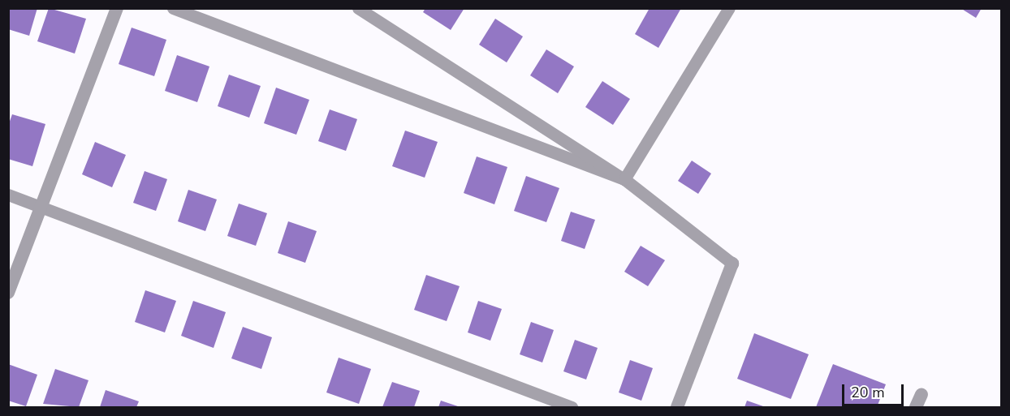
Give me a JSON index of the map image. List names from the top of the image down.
{
  "scale_bar": "20 m"
}
